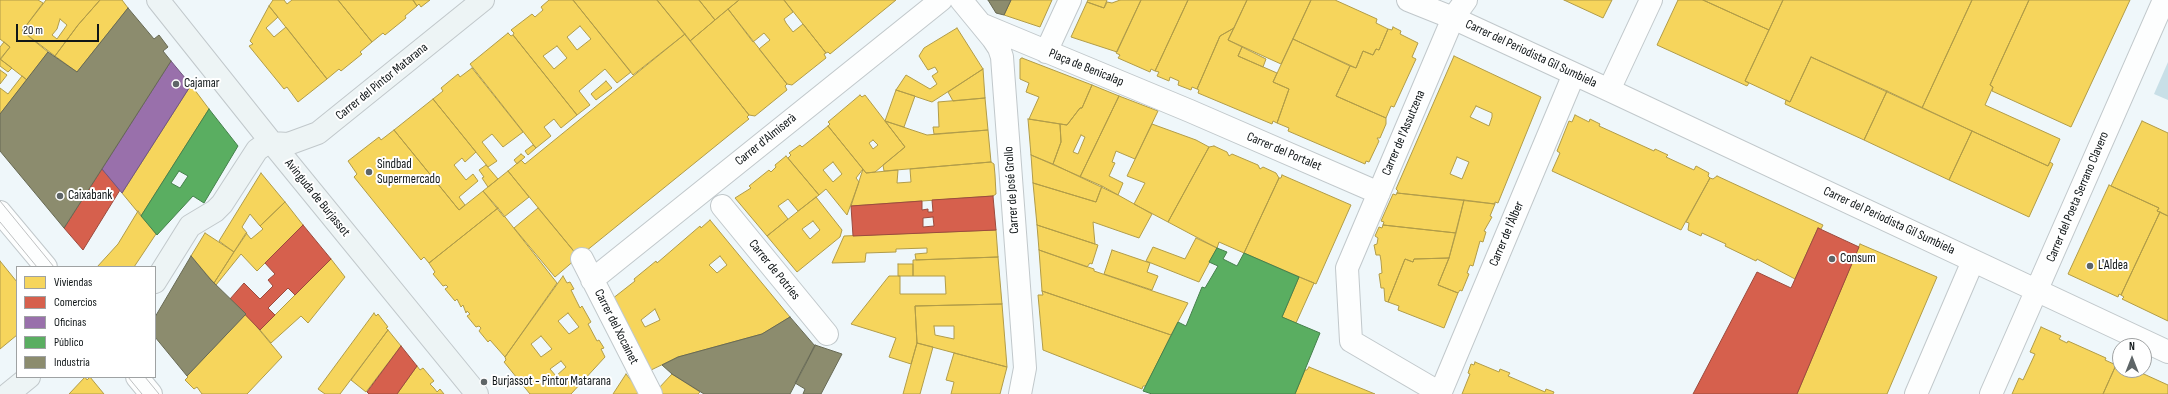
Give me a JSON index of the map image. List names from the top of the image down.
{
  "streets": {
    "main road": ["Carrer del Pintor Matarana", "Avinguda de Burjassot"],
    "street": [
      "Carrer del Periodista Gil Sumbiela",
      "Plaça de Benicalap",
      "Carrer de l'Assutzena",
      "Carrer d'Almiserà",
      "Carrer del Portalet",
      "Carrer de José Grollo",
      "Carrer del Poeta Serrano Clavero",
      "Carrer de l'Àlber",
      "Carrer de Potries",
      "Carrer del Xocainet"
    ]
  },
  "crossings": [
    ["Carrer del Periodista Gil Sumbiela", "Carrer de l'Assutzena"],
    ["Carrer del Periodista Gil Sumbiela", "Carrer del Poeta Serrano Clavero"],
    ["Carrer del Periodista Gil Sumbiela", "Carrer de l'Àlber"],
    ["Plaça de Benicalap", "Carrer del Portalet"],
    ["Plaça de Benicalap", "Carrer de José Grollo"],
    ["Carrer del Pintor Matarana", "Avinguda de Burjassot"],
    ["Carrer de l'Assutzena", "Carrer del Portalet"],
    ["Carrer de l'Assutzena", "Carrer de l'Àlber"],
    ["Carrer d'Almiserà", "Carrer del Xocainet"]
  ],
  "places": [
    "Cajamar",
    "Sindbad Supermercado",
    "Caixabank",
    "Consum",
    "L'Aldea",
    "Burjassot - Pintor Matarana"
  ],
  "legend": [
    "Viviendas",
    "Comercios",
    "Oficinas",
    "Público",
    "Industria"
  ],
  "scale_bar": "20 m",
  "north": "top"
}
